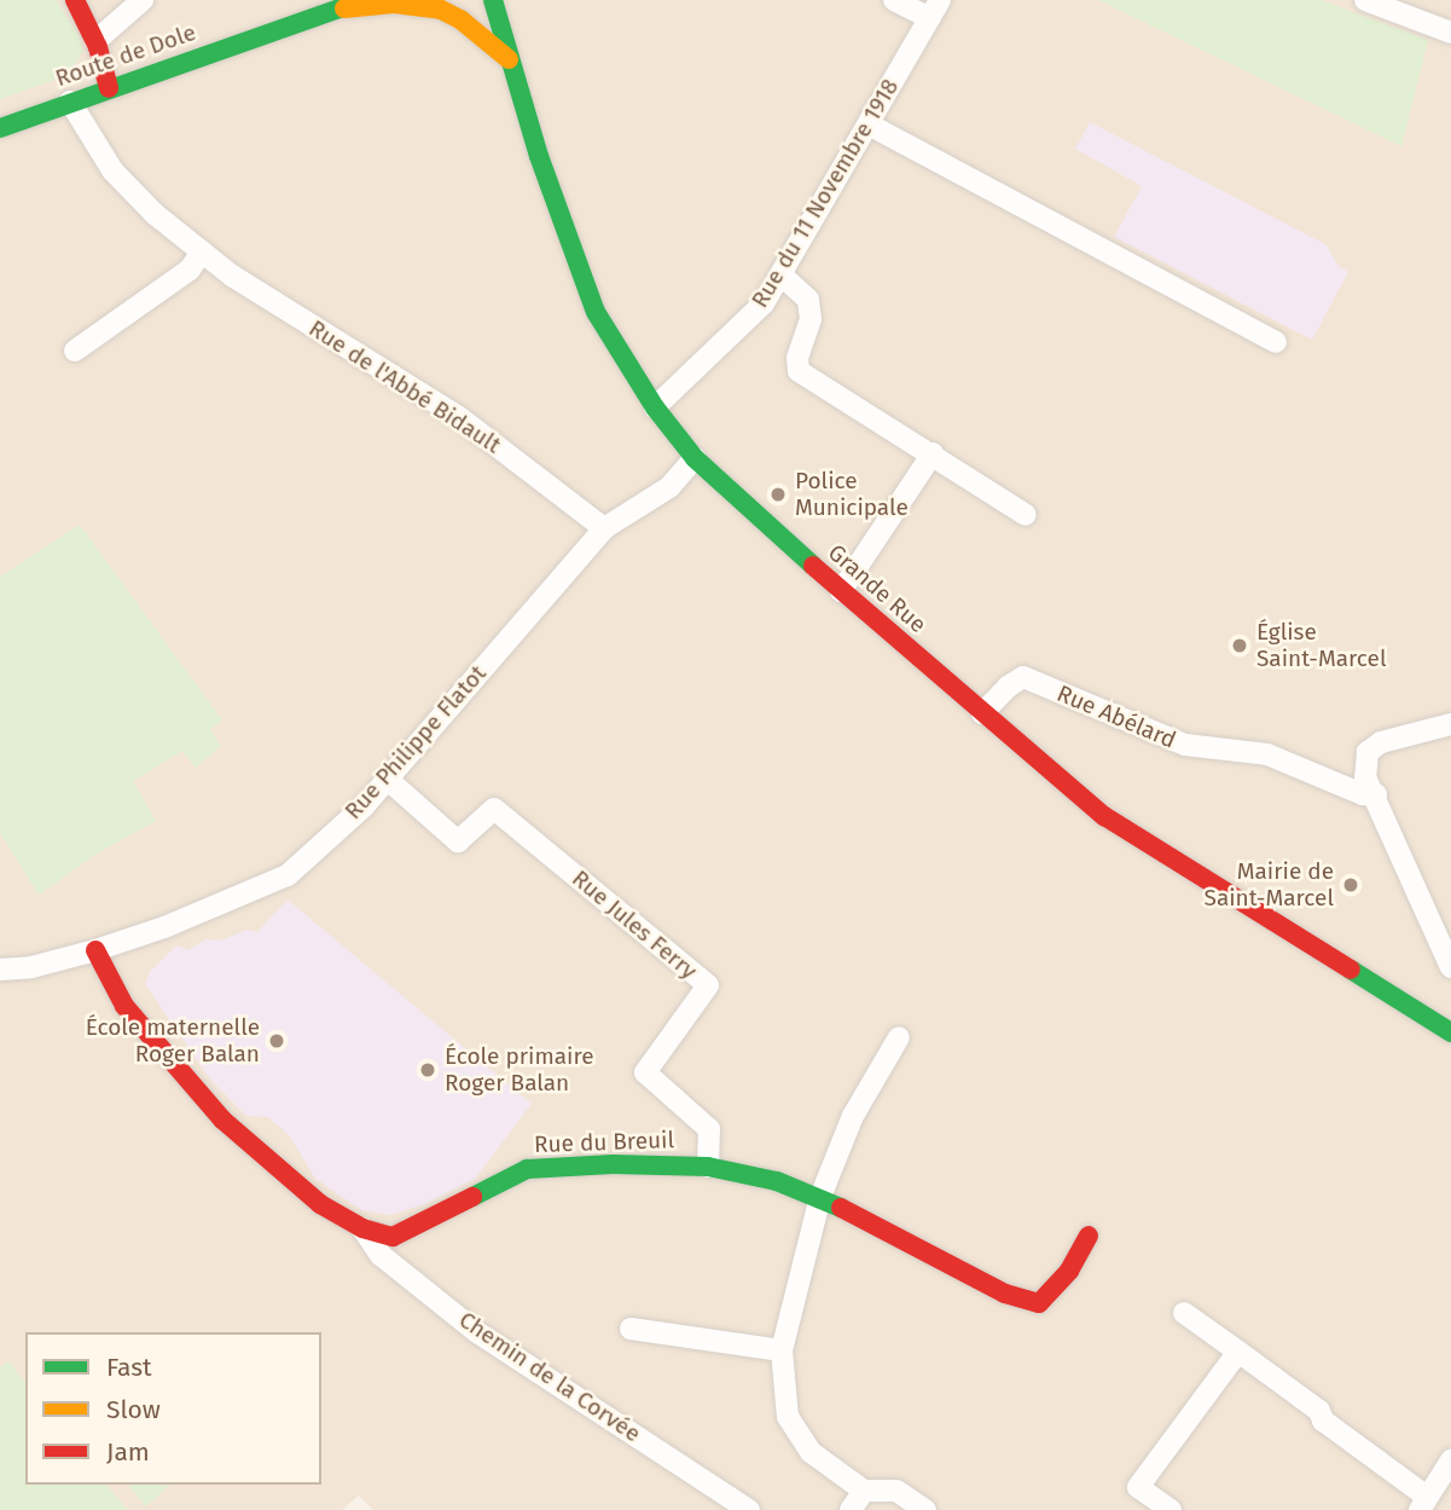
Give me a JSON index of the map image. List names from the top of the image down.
{
  "streets": {
    "main road": ["Route de Dole", "Grande Rue", "Rue du Breuil"],
    "street": [
      "Rue du 11 Novembre 1918",
      "Rue de l'Abbé Bidault",
      "Rue Abélard",
      "Rue Philippe Flatot",
      "Rue Jules Ferry",
      "Chemin de la Corvée"
    ]
  },
  "crossings": [
    ["Route de Dole", "Rue de l'Abbé Bidault"],
    ["Rue du 11 Novembre 1918", "Grande Rue"],
    ["Rue de l'Abbé Bidault", "Rue Philippe Flatot"],
    ["Grande Rue", "Rue Abélard"],
    ["Grande Rue", "Rue Philippe Flatot"],
    ["Rue Philippe Flatot", "Rue Jules Ferry"],
    ["Rue Philippe Flatot", "Rue du Breuil"],
    ["Rue Jules Ferry", "Rue du Breuil"],
    ["Rue du Breuil", "Chemin de la Corvée"]
  ],
  "places": [
    "Police Municipale",
    "Église Saint-Marcel",
    "Mairie de Saint-Marcel",
    "École maternelle Roger Balan",
    "École primaire Roger Balan"
  ],
  "legend": ["Fast", "Slow", "Jam"]
}
